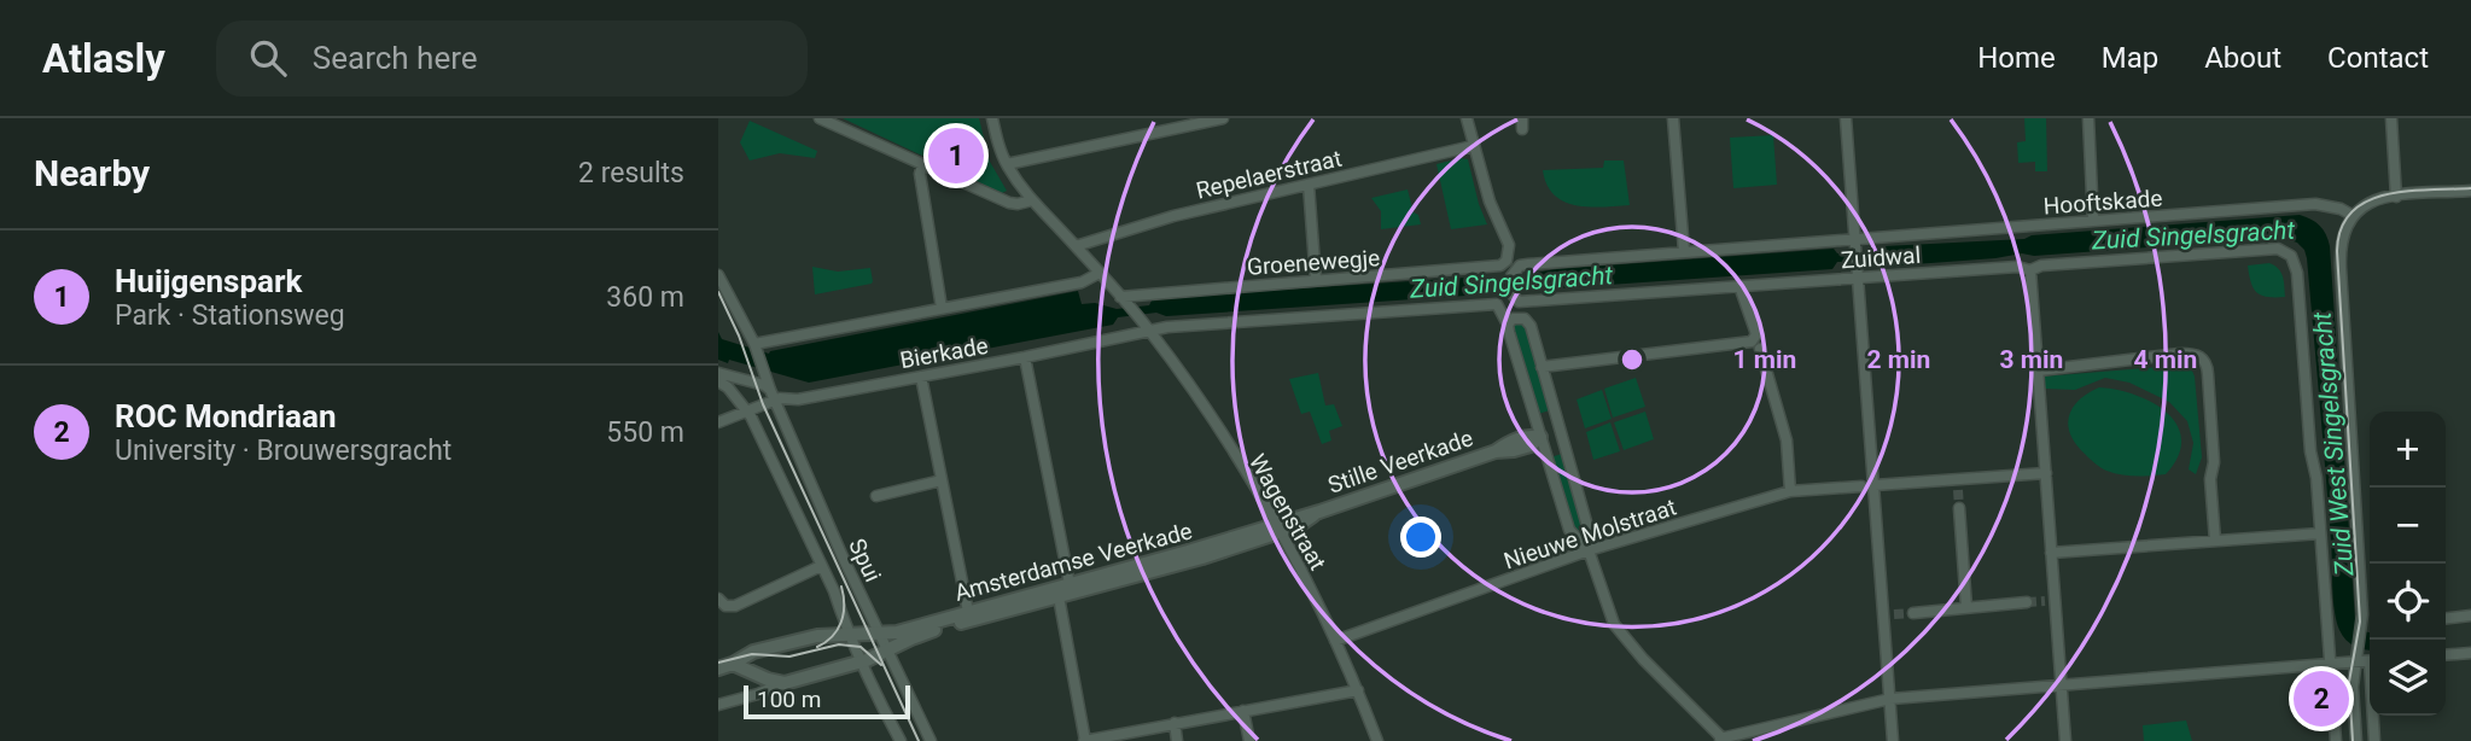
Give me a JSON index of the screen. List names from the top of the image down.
{
  "streets": {
    "street": [
      "Repelaerstraat",
      "Hooftskade",
      "Zuidwal",
      "Groenewegje",
      "Bierkade",
      "Stille Veerkade",
      "Wagenstraat",
      "Nieuwe Molstraat",
      "Spui",
      "Amsterdamse Veerkade"
    ]
  },
  "crossings": [
    ["Repelaerstraat", "Groenewegje"],
    ["Repelaerstraat", "Wagenstraat"],
    ["Groenewegje", "Wagenstraat"],
    ["Bierkade", "Wagenstraat"],
    ["Bierkade", "Spui"],
    ["Stille Veerkade", "Wagenstraat"],
    ["Stille Veerkade", "Amsterdamse Veerkade"],
    ["Wagenstraat", "Nieuwe Molstraat"],
    ["Wagenstraat", "Amsterdamse Veerkade"],
    ["Spui", "Amsterdamse Veerkade"]
  ],
  "water": ["Zuid Singelsgracht", "Zuid West Singelsgracht"],
  "scale_bar": "100 m",
  "page": {
    "header": "Atlasly",
    "search": "Search here",
    "nav": [
      "Home",
      "Map",
      "About",
      "Contact"
    ],
    "heading": ["Nearby", "2 results"],
    "pins": ["1", "2"],
    "list": [
      {
        "mark": "1",
        "name": "Huijgenspark",
        "note": "Park · Stationsweg",
        "value": "360 m"
      },
      {
        "mark": "2",
        "name": "ROC Mondriaan",
        "note": "University · Brouwersgracht",
        "value": "550 m"
      }
    ],
    "map_buttons": ["+", "−"],
    "scale": "100 m"
  },
  "rings": [
    "1 min",
    "2 min",
    "3 min",
    "4 min"
  ]
}
